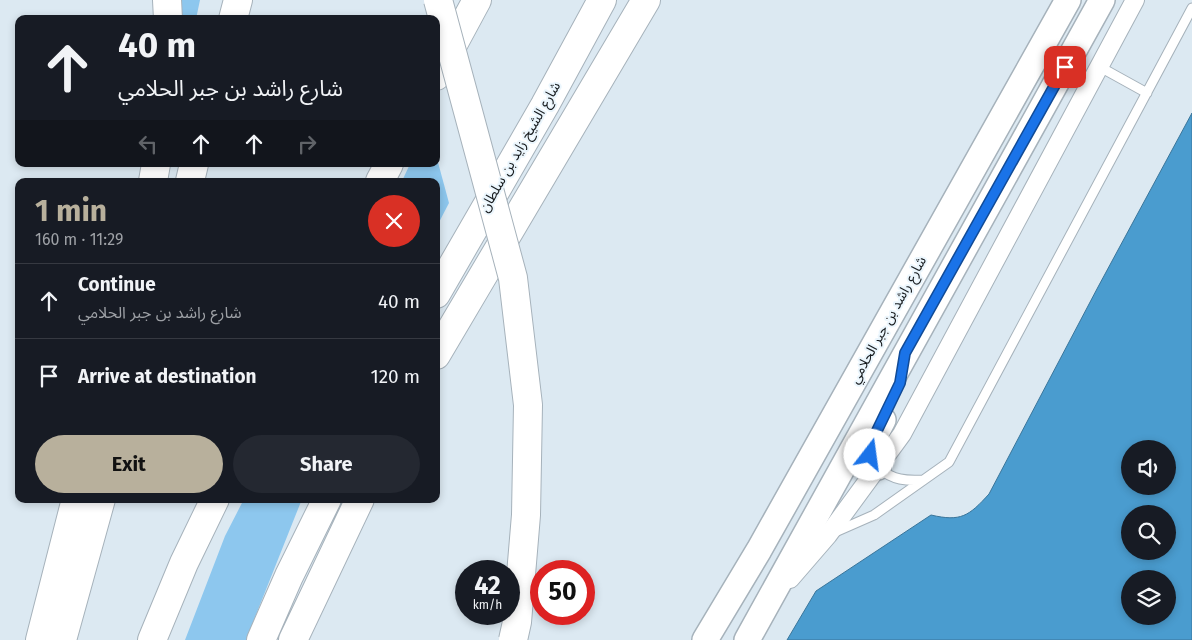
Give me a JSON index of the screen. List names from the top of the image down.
{
  "streets": {
    "highway": ["شارع الشيخ زايد بن سلطان"],
    "main road": ["شارع راشد بن جبر الحلامي"]
  },
  "page": {
    "turn": ["40 m", "شارع راشد بن جبر الحلامي"],
    "heading": ["1 min", "160 m · 11:29"],
    "list": [
      {
        "name": "Continue",
        "note": "شارع راشد بن جبر الحلامي",
        "value": "40 m"
      },
      {
        "name": "Arrive at destination",
        "value": "120 m"
      }
    ],
    "buttons": ["Exit", "Share"],
    "speed": "42 km/h",
    "limit": "50"
  }
}
